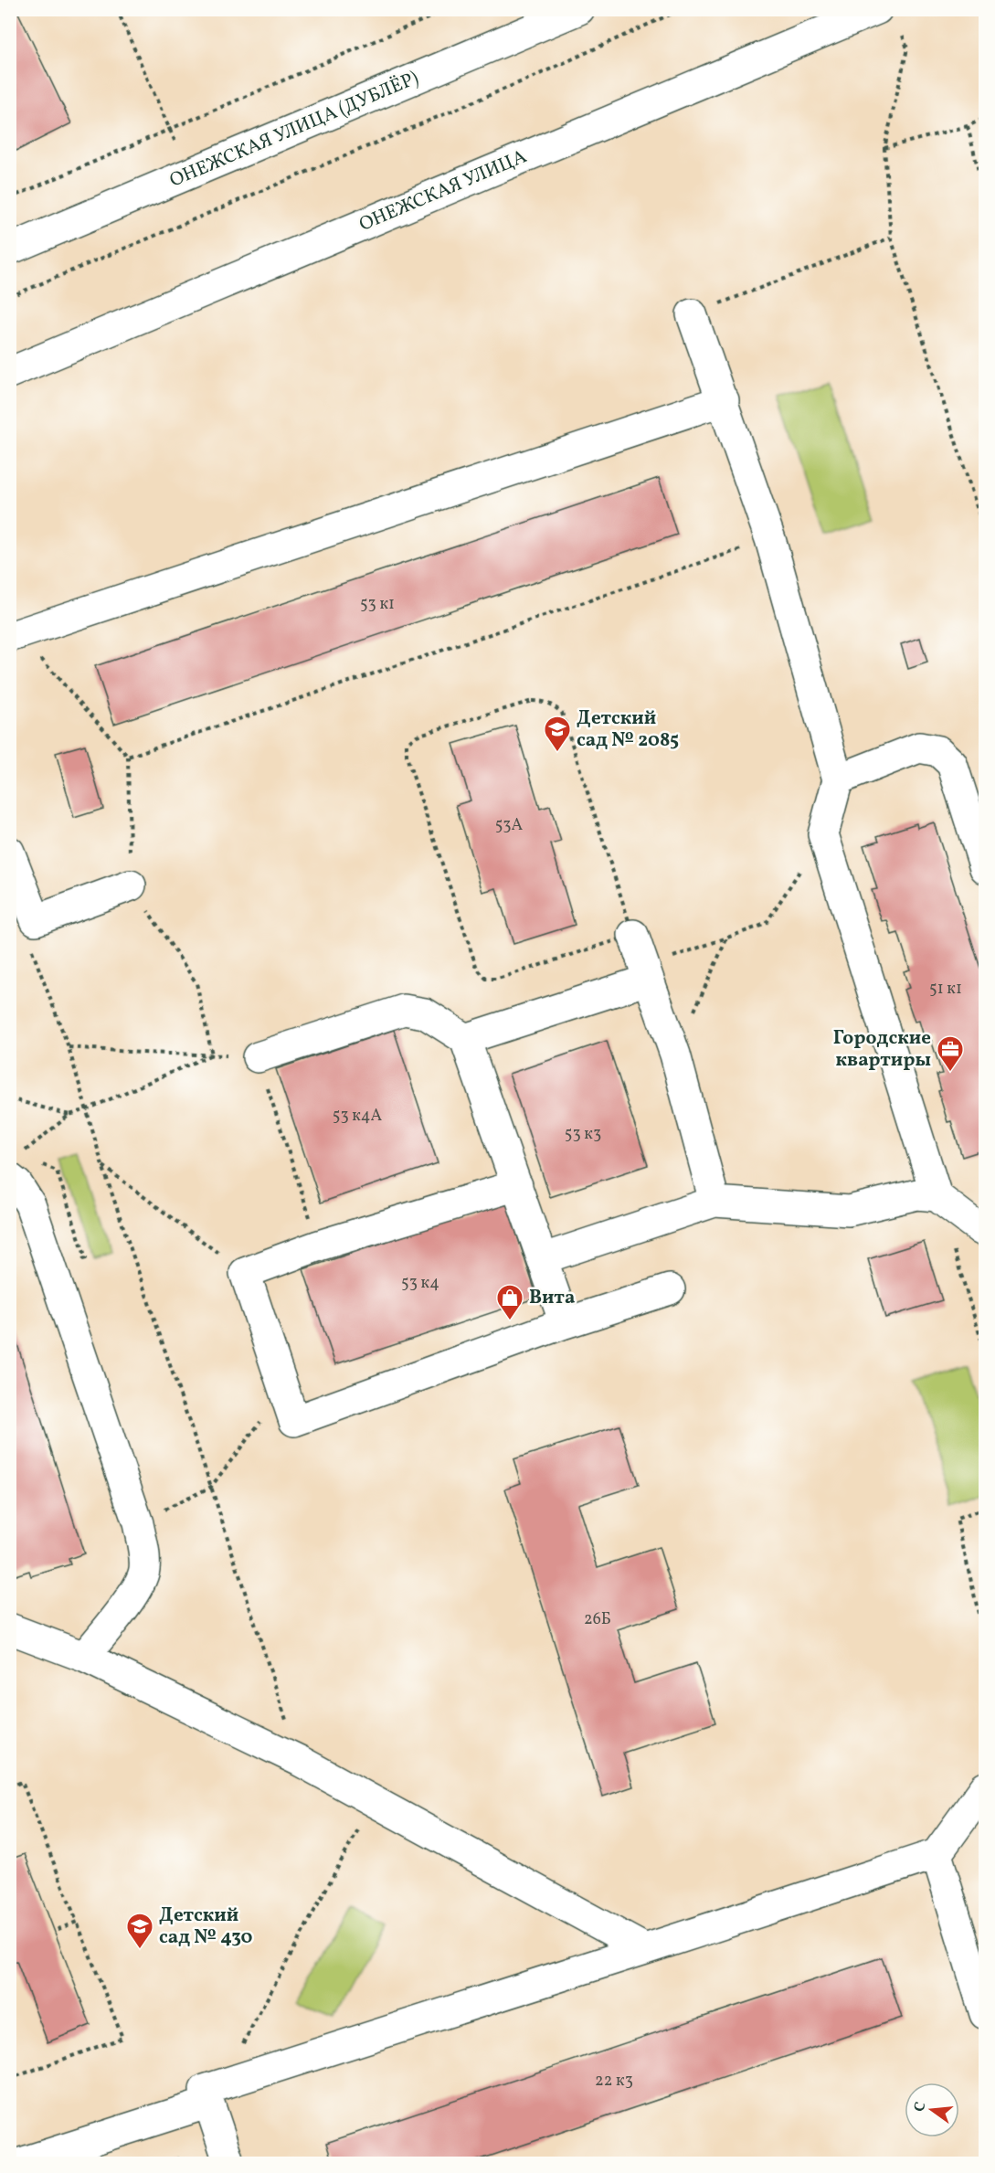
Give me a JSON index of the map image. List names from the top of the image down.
{
  "streets": {
    "main road": ["ОНЕЖСКАЯ УЛИЦА (ДУБЛЁР)", "ОНЕЖСКАЯ УЛИЦА"]
  },
  "places": {
    "school or university": ["Детский сад № 2085", "Детский сад № 430"],
    "office": ["Городские квартиры"],
    "shop": ["Вита"]
  },
  "house_numbers": [
    "53 к1",
    "53А",
    "51 к1",
    "53 к4А",
    "53 к3",
    "53 к4",
    "26Б",
    "22 к3"
  ],
  "north": "left"
}
